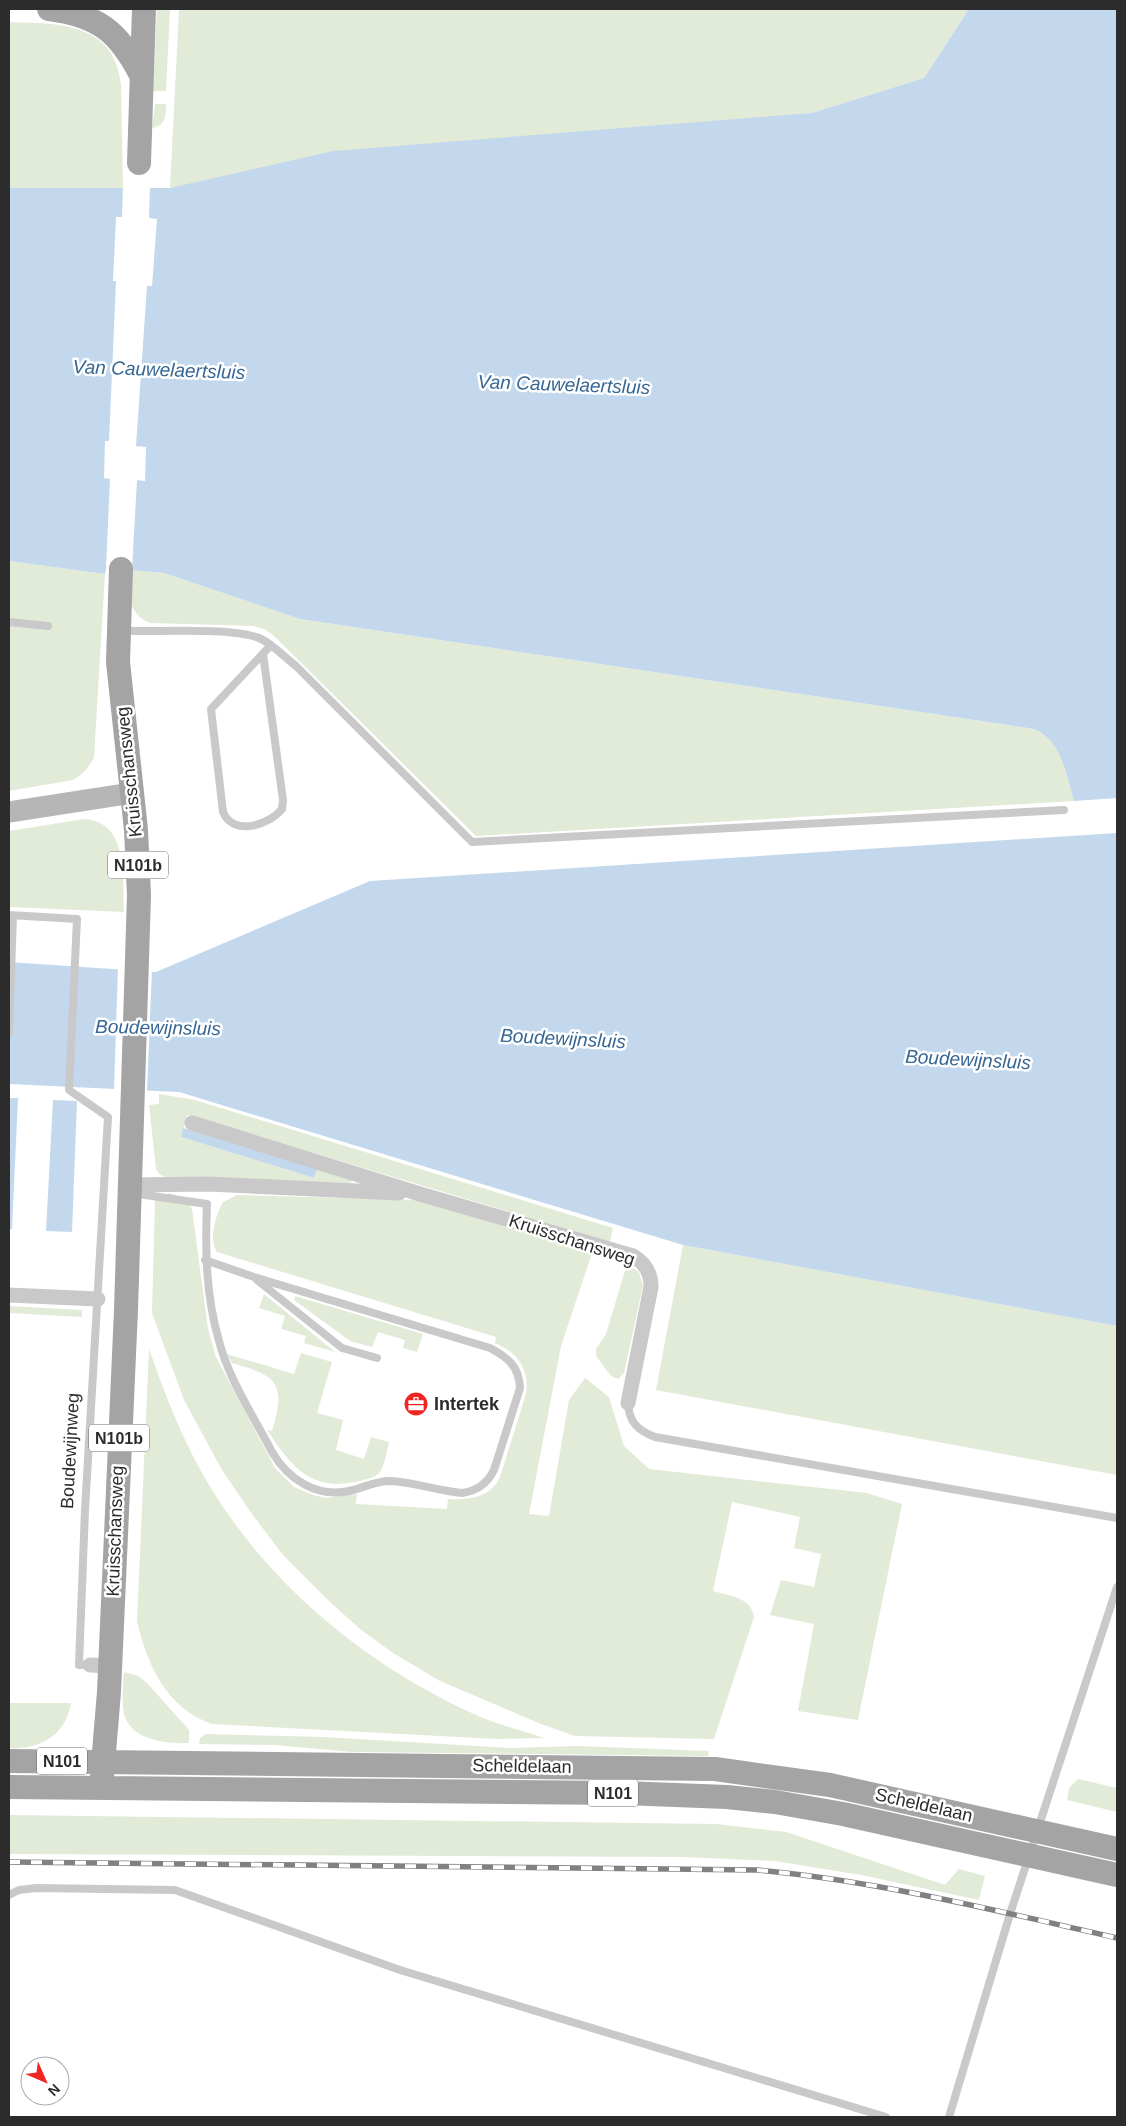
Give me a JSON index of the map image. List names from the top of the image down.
{
  "streets": {
    "main road": [
      "Kruisschansweg",
      "N101b",
      "N101",
      "Scheldelaan"
    ],
    "lane": ["Boudewijnweg"]
  },
  "crossings": [
    ["Kruisschansweg", "Boudewijnweg"],
    ["Kruisschansweg", "Scheldelaan"]
  ],
  "water": ["Van Cauwelaertsluis", "Boudewijnsluis"],
  "places": {
    "office": ["Intertek"]
  },
  "north": "bottom right"
}
